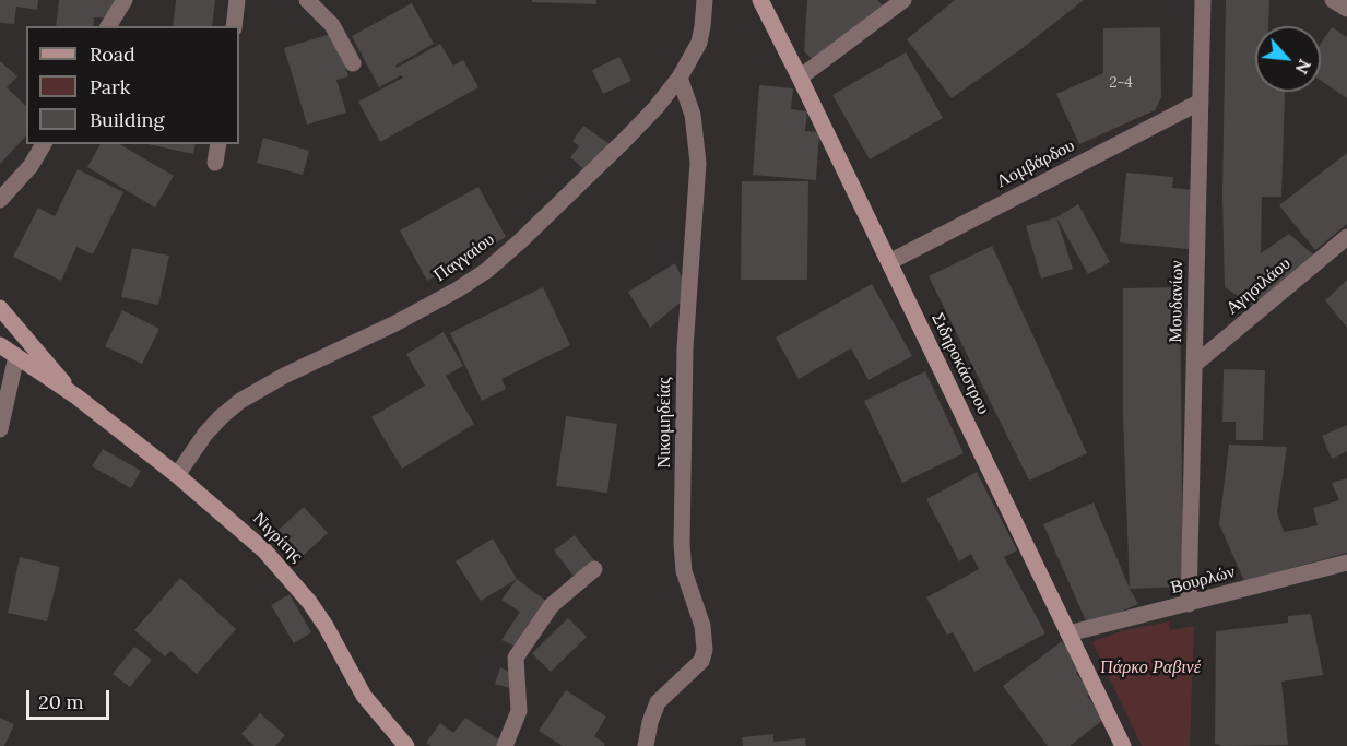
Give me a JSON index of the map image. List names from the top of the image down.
{
  "streets": {
    "street": [
      "Λομβάρδου",
      "Παγγαίου",
      "Αγησιλάου",
      "Μουδανίων",
      "Σιδηροκάστρου",
      "Νικομηδείας",
      "Νιγρίτης",
      "Βουρλών"
    ]
  },
  "crossings": [
    ["Λομβάρδου", "Μουδανίων"],
    ["Λομβάρδου", "Σιδηροκάστρου"],
    ["Παγγαίου", "Νικομηδείας"],
    ["Παγγαίου", "Νιγρίτης"],
    ["Αγησιλάου", "Μουδανίων"],
    ["Μουδανίων", "Βουρλών"],
    ["Σιδηροκάστρου", "Βουρλών"]
  ],
  "parks": ["Πάρκο Ραβινέ"],
  "house_numbers": ["2-4"],
  "legend": ["Road", "Park", "Building"],
  "scale_bar": "20 m",
  "north": "bottom right"
}
